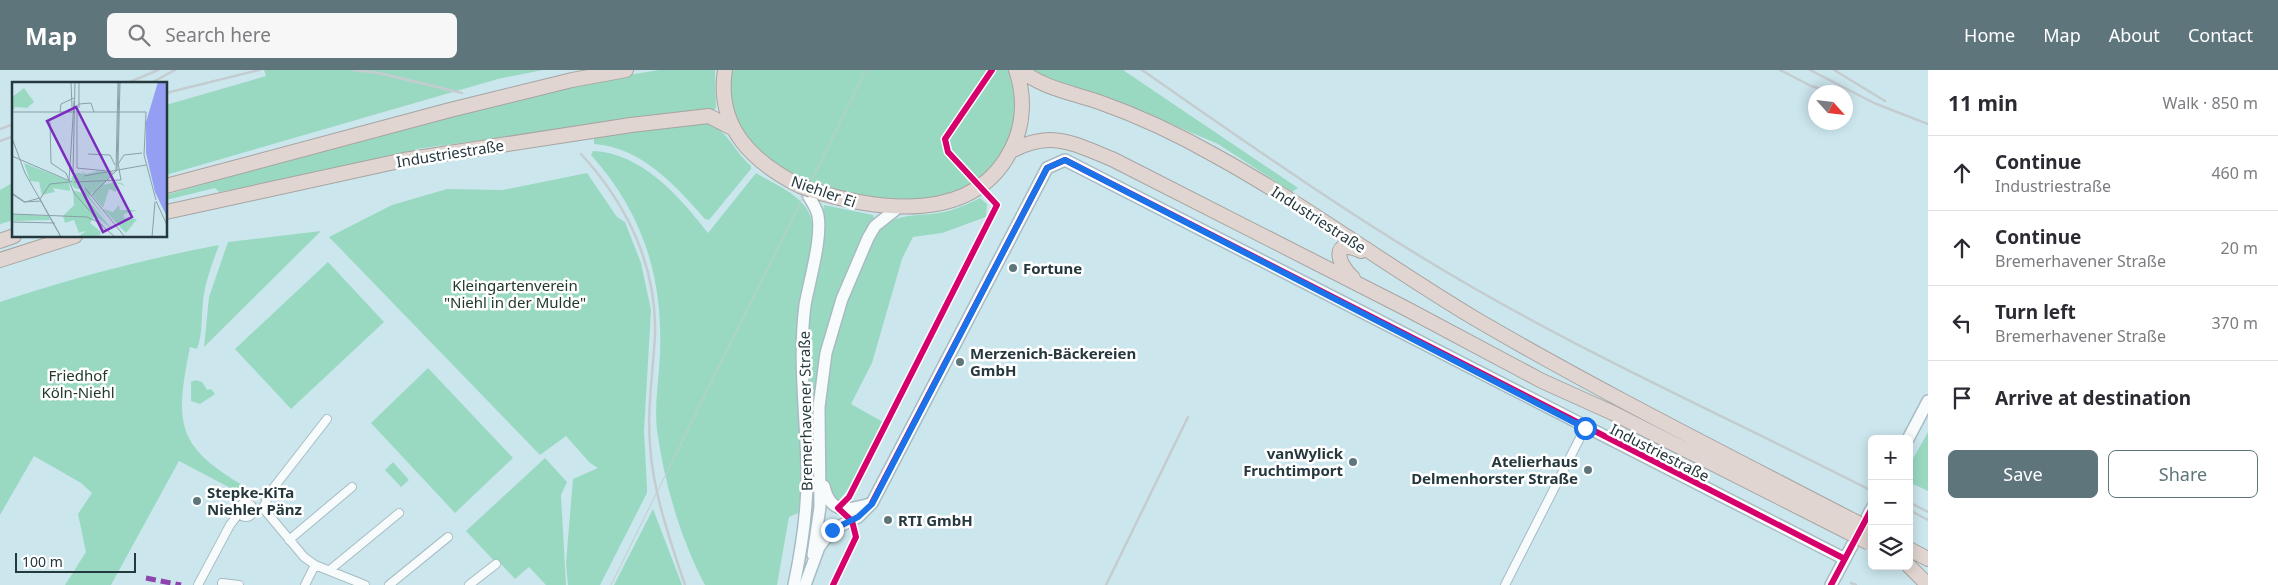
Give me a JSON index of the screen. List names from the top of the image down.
{
  "streets": {
    "highway": ["Industriestraße", "Niehler Ei"],
    "street": ["Bremerhavener Straße"]
  },
  "crossings": [
    ["Industriestraße", "Niehler Ei"],
    ["Industriestraße", "Bremerhavener Straße"],
    ["Niehler Ei", "Bremerhavener Straße"]
  ],
  "parks": ["Kleingartenverein \"Niehl in der Mulde\"", "Friedhof Köln-Niehl"],
  "places": [
    "Fortune",
    "Merzenich-Bäckereien GmbH",
    "vanWylick Fruchtimport",
    "Atelierhaus Delmenhorster Straße",
    "Stepke-KiTa Niehler Pänz",
    "RTI GmbH"
  ],
  "scale_bar": "100 m",
  "north": "bottom right",
  "page": {
    "header": "Map",
    "search": "Search here",
    "nav": [
      "Home",
      "Map",
      "About",
      "Contact"
    ],
    "heading": ["11 min", "Walk · 850 m"],
    "list": [
      ["Continue", "Industriestraße", "460 m"],
      ["Continue", "Bremerhavener Straße", "20 m"],
      ["Turn left", "Bremerhavener Straße", "370 m"],
      "Arrive at destination"
    ],
    "map_buttons": ["+", "−"],
    "buttons": ["Save", "Share"],
    "scale": "100 m"
  }
}
